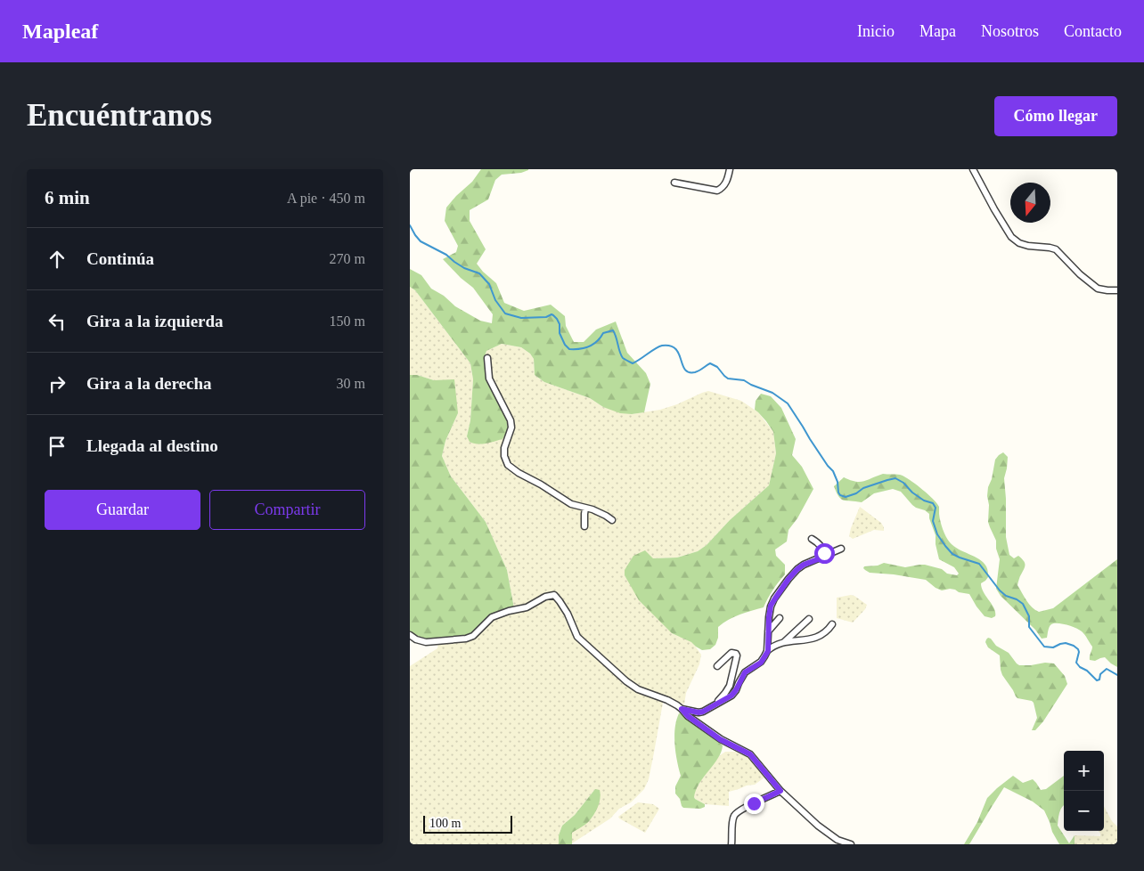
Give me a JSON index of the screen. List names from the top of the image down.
{
  "scale_bar": "100 m",
  "north": "bottom",
  "page": {
    "header": "Mapleaf",
    "nav": [
      "Inicio",
      "Mapa",
      "Nosotros",
      "Contacto"
    ],
    "buttons": [
      "Cómo llegar",
      ["Guardar", "Compartir"]
    ],
    "title": "Encuéntranos",
    "heading": ["6 min", "A pie · 450 m"],
    "list": [
      ["Continúa", "270 m"],
      ["Gira a la izquierda", "150 m"],
      ["Gira a la derecha", "30 m"],
      "Llegada al destino"
    ],
    "map_buttons": ["+", "−"],
    "scale": "100 m"
  }
}
